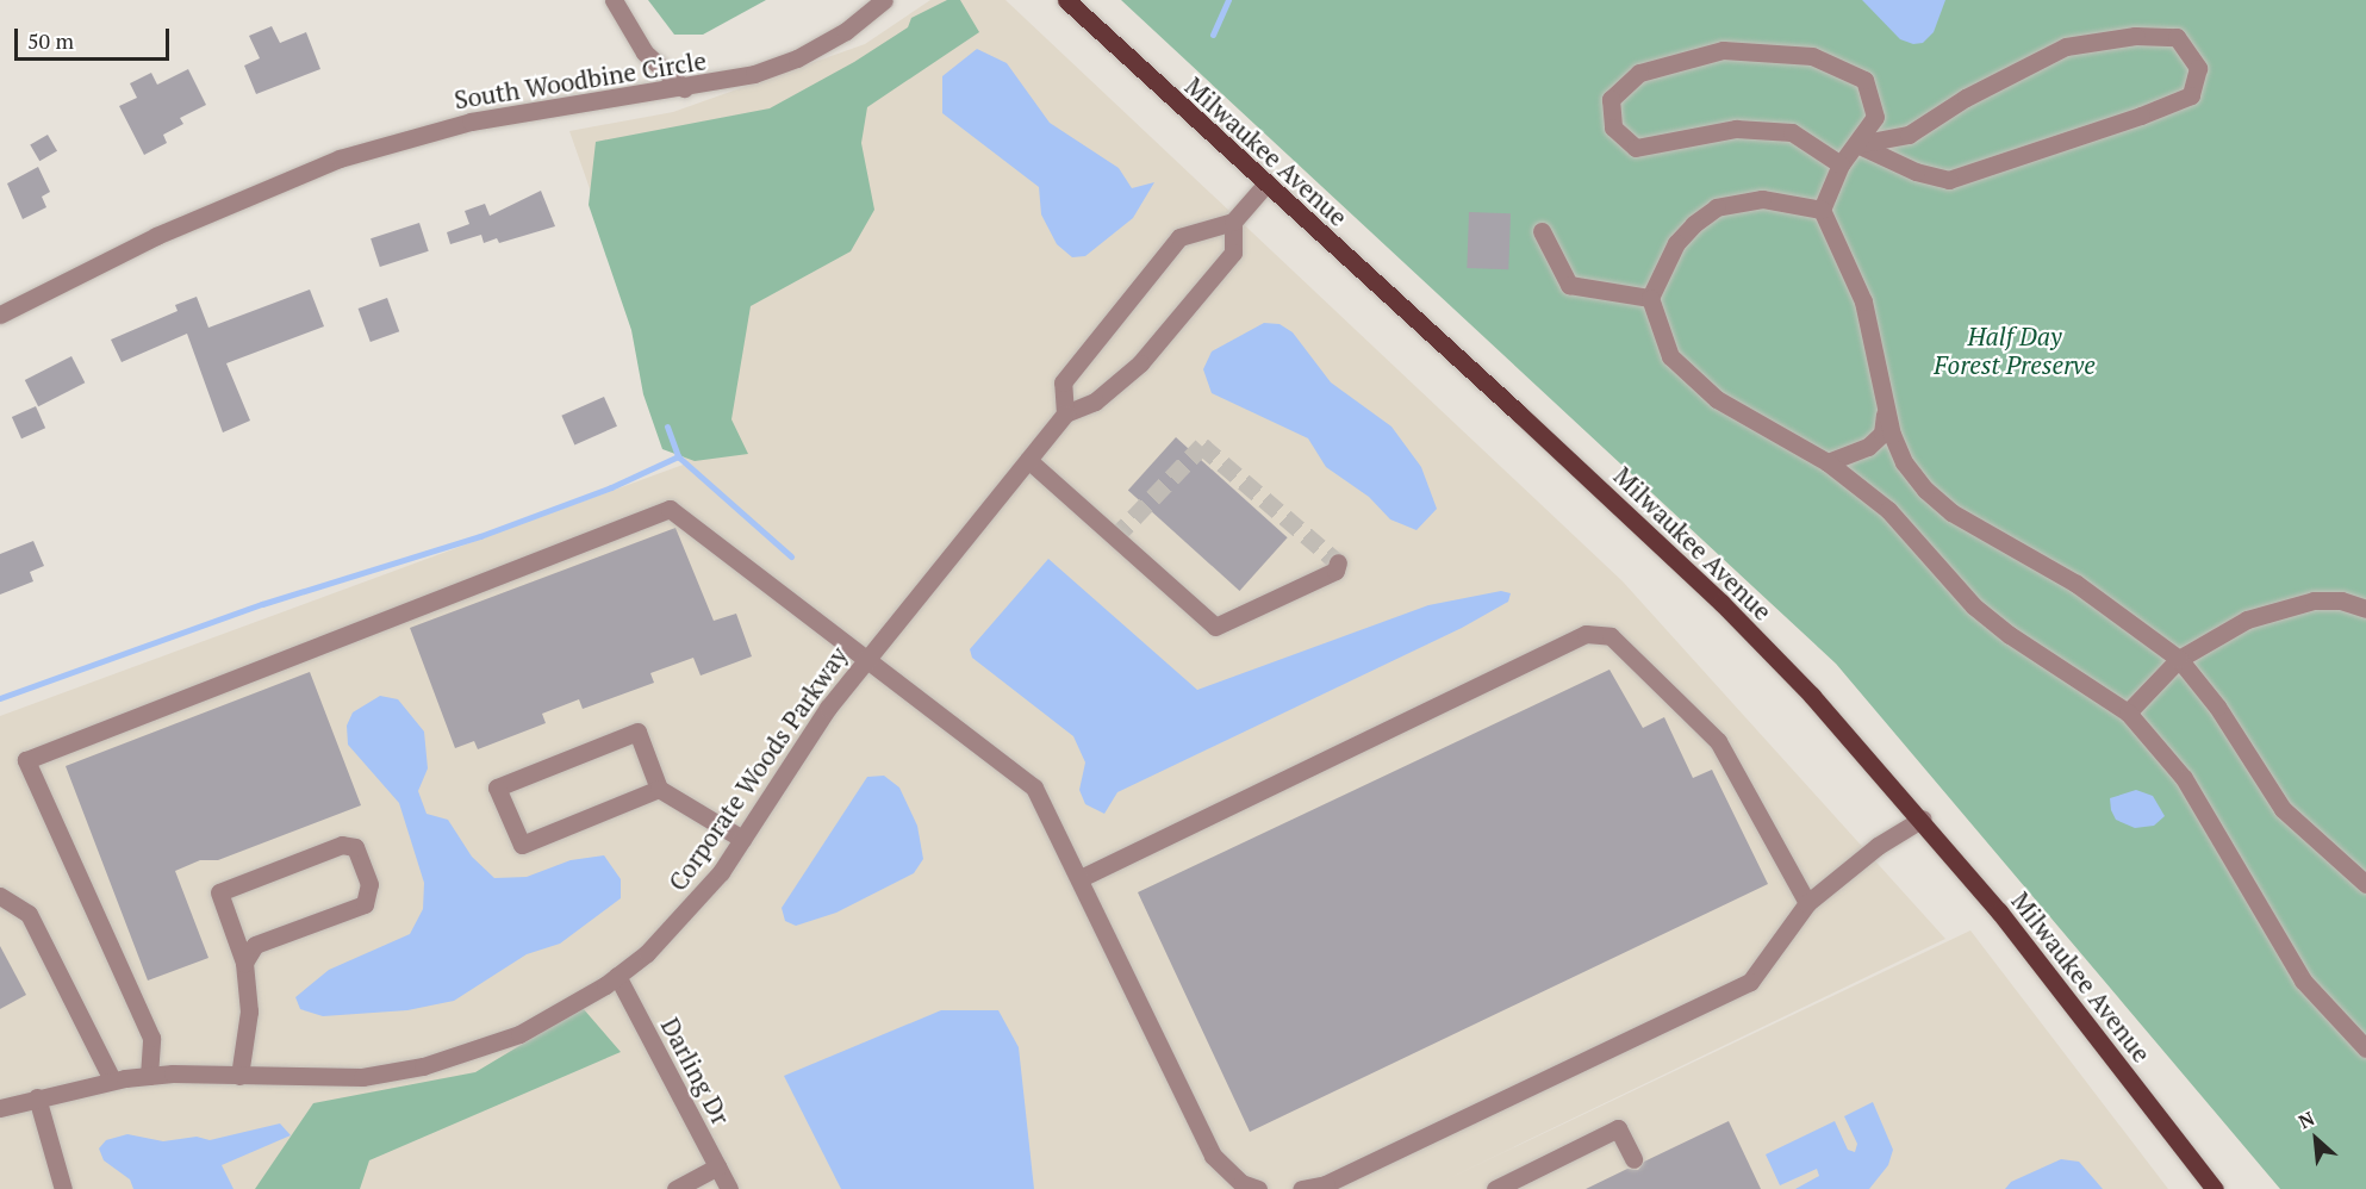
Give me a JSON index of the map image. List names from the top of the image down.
{
  "streets": {
    "main road": ["Milwaukee Avenue"],
    "street": ["South Woodbine Circle", "Corporate Woods Parkway", "Darling Dr"]
  },
  "crossings": [
    ["Corporate Woods Parkway", "Darling Dr"]
  ],
  "parks": ["Half Day Forest Preserve"],
  "scale_bar": "50 m",
  "north": "top left"
}
